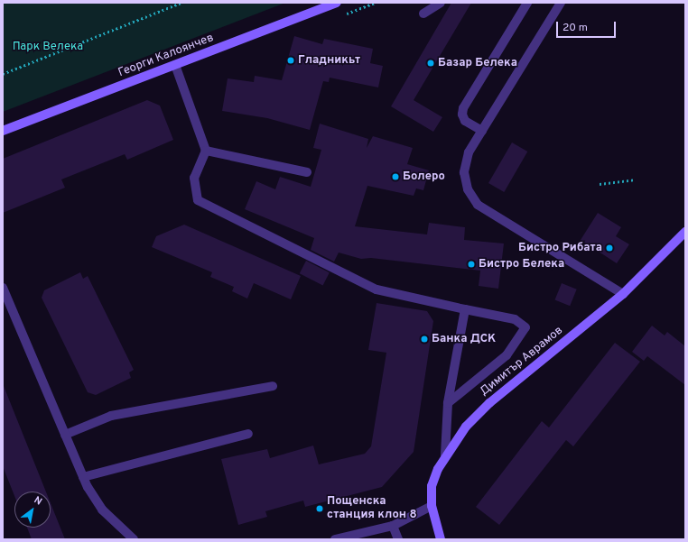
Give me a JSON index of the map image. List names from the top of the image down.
{
  "streets": {
    "street": ["Георги Калоянчев", "Димитър Аврамов"]
  },
  "parks": ["Парк Велека"],
  "places": [
    "Гладникьт",
    "Базар Белека",
    "Болеро",
    "Бистро Рибата",
    "Бистро Белека",
    "Банка ДСК",
    "Пощенска станция клон 8"
  ],
  "scale_bar": "20 m",
  "north": "top right"
}
